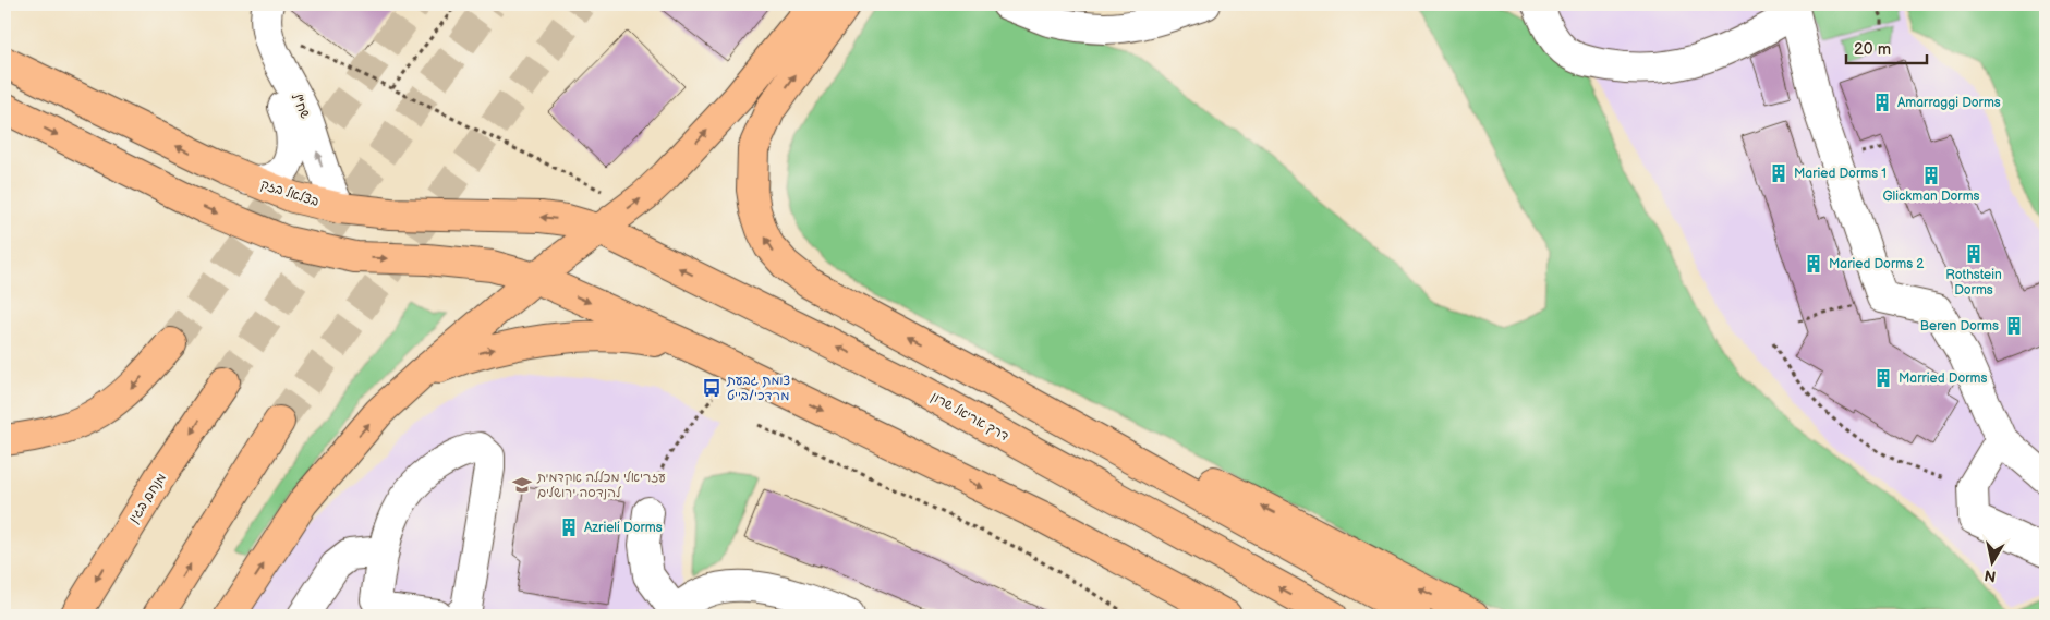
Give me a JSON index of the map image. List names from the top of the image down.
{
  "streets": {
    "highway": ["בצלאל בזק", "דרך אריאל שרון", "מנחם בגין"],
    "street": ["שח\"ל"]
  },
  "crossings": [
    ["שח\"ל", "בצלאל בזק"],
    ["בצלאל בזק", "דרך אריאל שרון"]
  ],
  "one_way": ["שח\"ל"],
  "places": {
    "building": [
      "Amarraggi Dorms",
      "Maried Dorms 1",
      "Glickman Dorms",
      "Rothstein Dorms",
      "Maried Dorms 2",
      "Beren Dorms",
      "Married Dorms",
      "Azrieli Dorms"
    ],
    "bus stop": ["צומת גבעת מרדכי/בייט"],
    "school or university": ["עזריאלי מכללה אקדמית להנדסה ירושלים"]
  },
  "scale_bar": "20 m",
  "north": "bottom"
}
